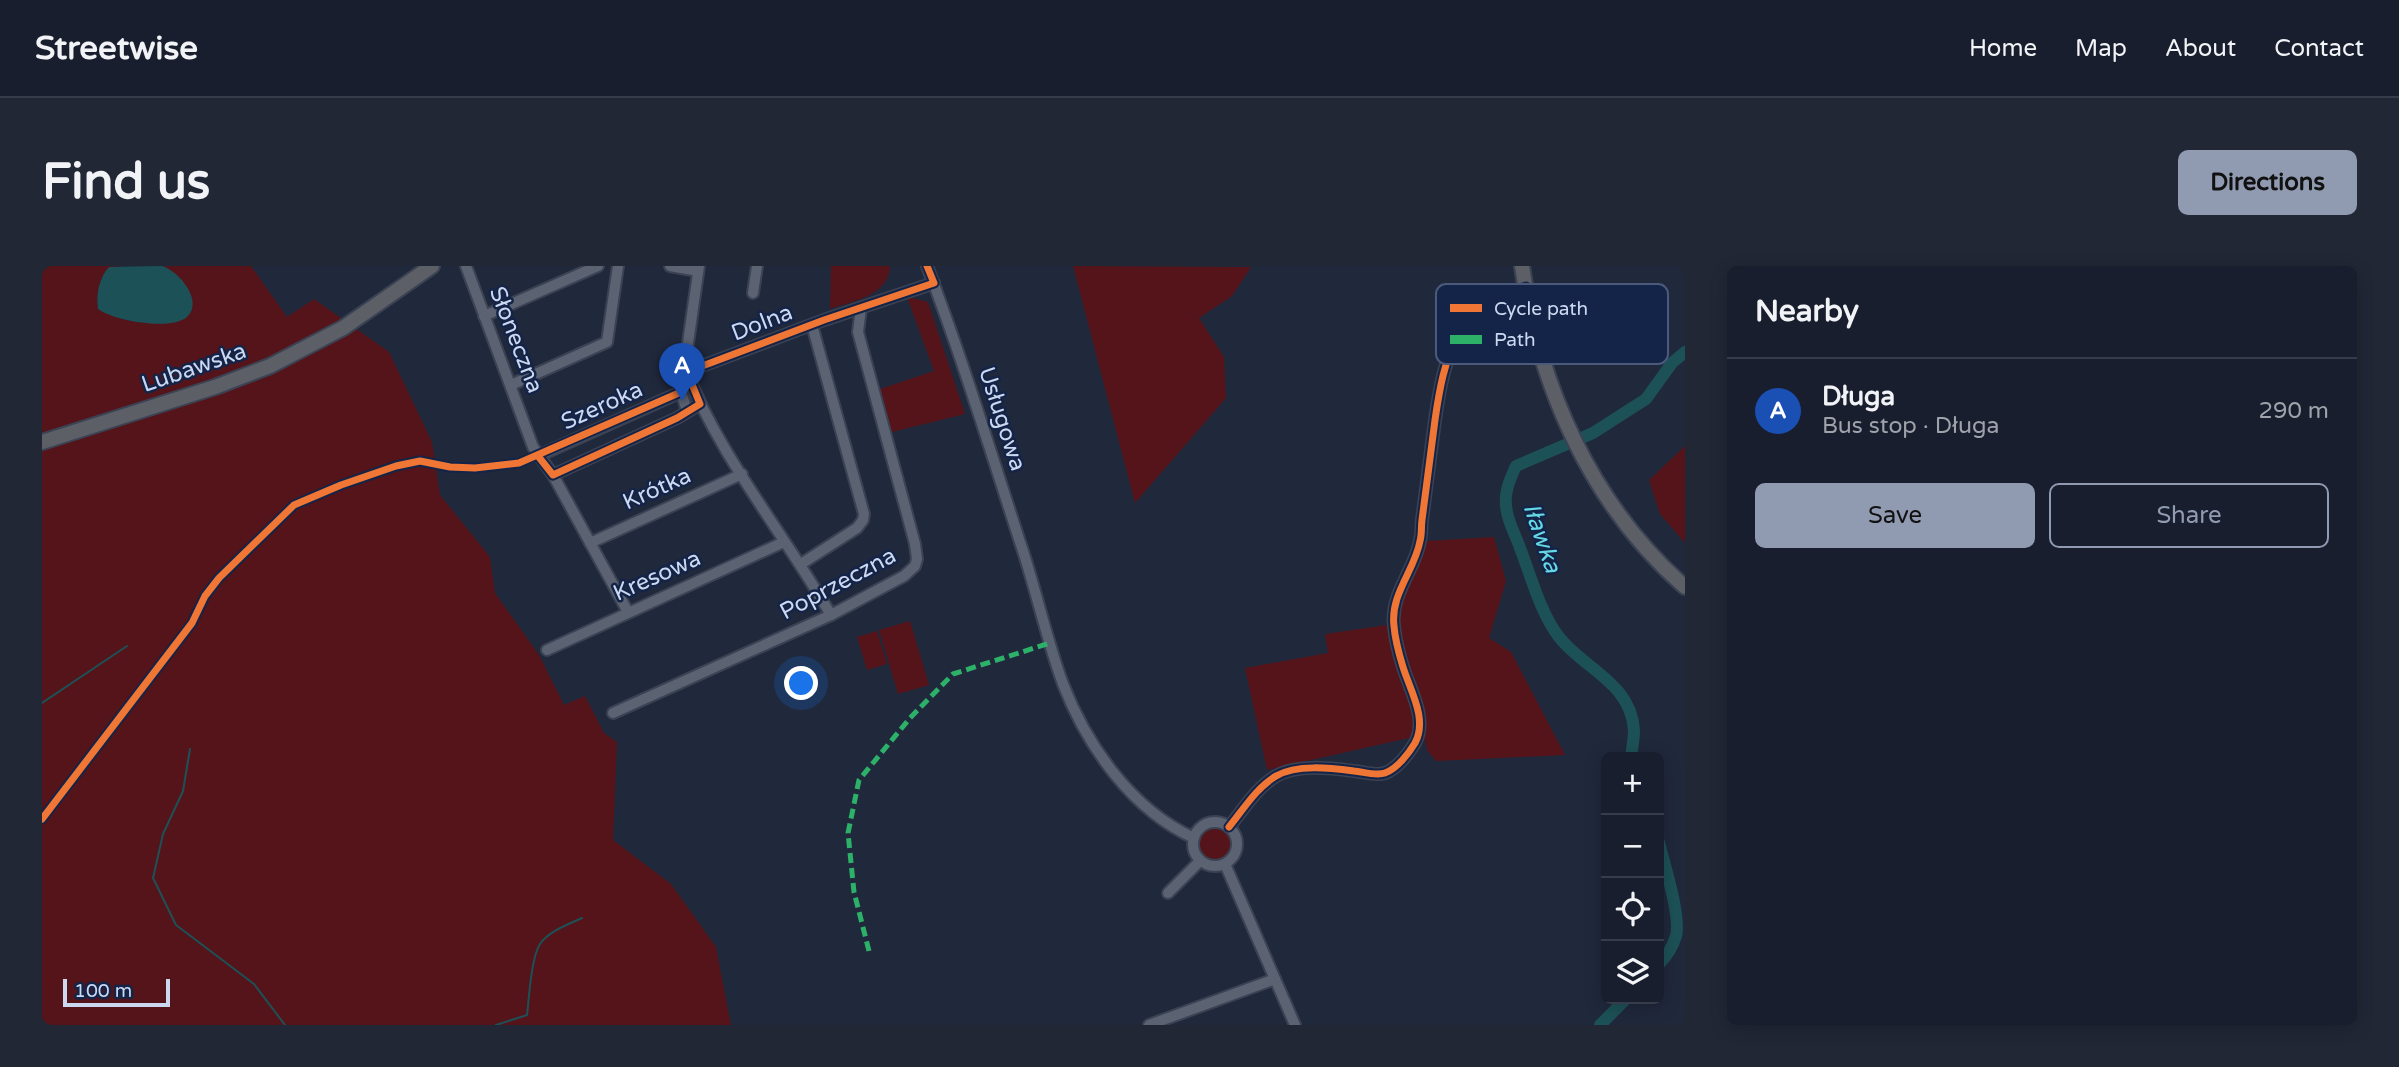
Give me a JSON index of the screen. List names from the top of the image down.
{
  "streets": {
    "main road": ["Lubawska"],
    "street": [
      "Dolna",
      "Słoneczna",
      "Szeroka",
      "Usługowa",
      "Krótka",
      "Kresowa",
      "Poprzeczna"
    ]
  },
  "crossings": [
    ["Słoneczna", "Szeroka"],
    ["Słoneczna", "Krótka"],
    ["Słoneczna", "Kresowa"]
  ],
  "water": ["Iławka"],
  "legend": ["Cycle path", "Path"],
  "scale_bar": "100 m",
  "page": {
    "header": "Streetwise",
    "nav": [
      "Home",
      "Map",
      "About",
      "Contact"
    ],
    "buttons": [
      "Directions",
      ["Save", "Share"]
    ],
    "title": "Find us",
    "heading": "Nearby",
    "pins": "A",
    "list": [
      {
        "mark": "A",
        "name": "Długa",
        "note": "Bus stop · Długa",
        "value": "290 m"
      }
    ],
    "map_buttons": ["+", "−"],
    "scale": "100 m"
  }
}
